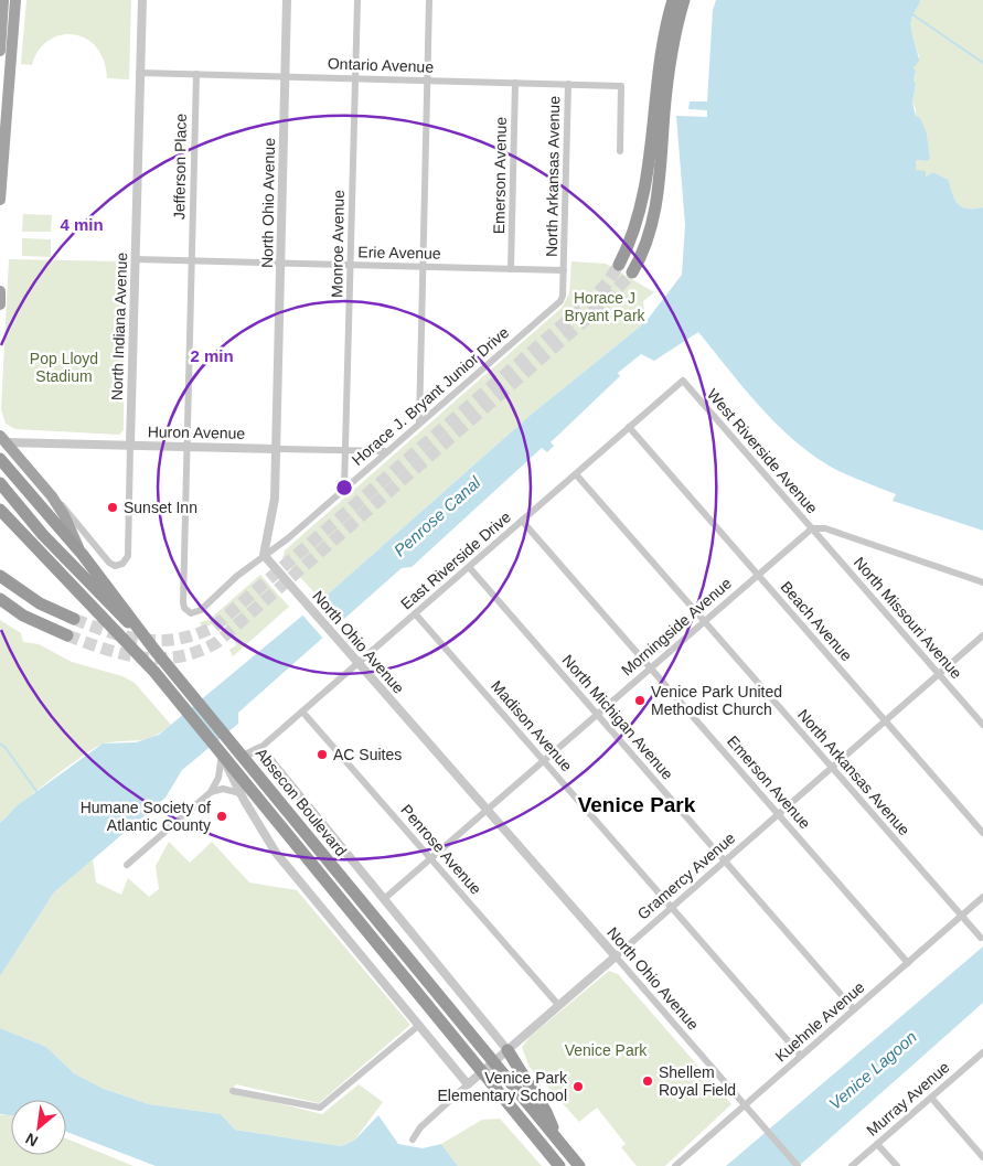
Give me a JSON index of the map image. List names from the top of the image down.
{
  "streets": {
    "highway": ["Absecon Boulevard"],
    "street": [
      "Ontario Avenue",
      "Jefferson Place",
      "Emerson Avenue",
      "North Arkansas Avenue",
      "North Ohio Avenue",
      "Monroe Avenue",
      "Erie Avenue",
      "North Indiana Avenue",
      "Horace J. Bryant Junior Drive",
      "Huron Avenue",
      "West Riverside Avenue",
      "East Riverside Drive",
      "North Missouri Avenue",
      "Beach Avenue",
      "Morningside Avenue",
      "North Michigan Avenue",
      "Madison Avenue",
      "Penrose Avenue",
      "Gramercy Avenue",
      "Kuehnle Avenue",
      "Murray Avenue"
    ]
  },
  "crossings": [
    ["Ontario Avenue", "Jefferson Place"],
    ["Ontario Avenue", "Emerson Avenue"],
    ["Ontario Avenue", "North Arkansas Avenue"],
    ["Ontario Avenue", "North Ohio Avenue"],
    ["Ontario Avenue", "Monroe Avenue"],
    ["Ontario Avenue", "North Indiana Avenue"],
    ["Jefferson Place", "Erie Avenue"],
    ["Emerson Avenue", "Erie Avenue"],
    ["Emerson Avenue", "East Riverside Drive"],
    ["Emerson Avenue", "Morningside Avenue"],
    ["Emerson Avenue", "Gramercy Avenue"],
    ["Emerson Avenue", "Kuehnle Avenue"],
    ["North Arkansas Avenue", "Erie Avenue"],
    ["North Arkansas Avenue", "Horace J. Bryant Junior Drive"],
    ["North Arkansas Avenue", "East Riverside Drive"],
    ["North Arkansas Avenue", "Morningside Avenue"],
    ["North Arkansas Avenue", "Gramercy Avenue"],
    ["North Arkansas Avenue", "Kuehnle Avenue"],
    ["North Ohio Avenue", "Erie Avenue"],
    ["North Ohio Avenue", "Horace J. Bryant Junior Drive"],
    ["North Ohio Avenue", "Huron Avenue"],
    ["North Ohio Avenue", "East Riverside Drive"],
    ["North Ohio Avenue", "Morningside Avenue"],
    ["North Ohio Avenue", "Gramercy Avenue"],
    ["North Ohio Avenue", "Kuehnle Avenue"],
    ["Monroe Avenue", "Erie Avenue"],
    ["Monroe Avenue", "Horace J. Bryant Junior Drive"],
    ["Monroe Avenue", "Huron Avenue"],
    ["Erie Avenue", "North Indiana Avenue"],
    ["Erie Avenue", "Horace J. Bryant Junior Drive"],
    ["North Indiana Avenue", "Huron Avenue"],
    ["Horace J. Bryant Junior Drive", "Huron Avenue"],
    ["West Riverside Avenue", "East Riverside Drive"],
    ["West Riverside Avenue", "North Missouri Avenue"],
    ["West Riverside Avenue", "Morningside Avenue"],
    ["East Riverside Drive", "Beach Avenue"],
    ["East Riverside Drive", "North Michigan Avenue"],
    ["East Riverside Drive", "Madison Avenue"],
    ["East Riverside Drive", "Absecon Boulevard"],
    ["East Riverside Drive", "Penrose Avenue"],
    ["North Missouri Avenue", "Morningside Avenue"],
    ["North Missouri Avenue", "Gramercy Avenue"],
    ["Beach Avenue", "Morningside Avenue"],
    ["Beach Avenue", "Gramercy Avenue"],
    ["Morningside Avenue", "North Michigan Avenue"],
    ["Morningside Avenue", "Madison Avenue"],
    ["Morningside Avenue", "Absecon Boulevard"],
    ["Morningside Avenue", "Penrose Avenue"],
    ["North Michigan Avenue", "Gramercy Avenue"],
    ["North Michigan Avenue", "Kuehnle Avenue"],
    ["Madison Avenue", "Gramercy Avenue"],
    ["Madison Avenue", "Kuehnle Avenue"],
    ["Absecon Boulevard", "Gramercy Avenue"],
    ["Penrose Avenue", "Gramercy Avenue"]
  ],
  "districts": ["Venice Park"],
  "water": ["Penrose Canal", "Venice Lagoon"],
  "parks": ["Horace J Bryant Park", "Pop Lloyd Stadium", "Venice Park"],
  "places": [
    "Sunset Inn",
    "Venice Park United Methodist Church",
    "AC Suites",
    "Humane Society of Atlantic County",
    "Shellem Royal Field",
    "Venice Park Elementary School"
  ],
  "north": "bottom left",
  "rings": ["4 min", "2 min"]
}
